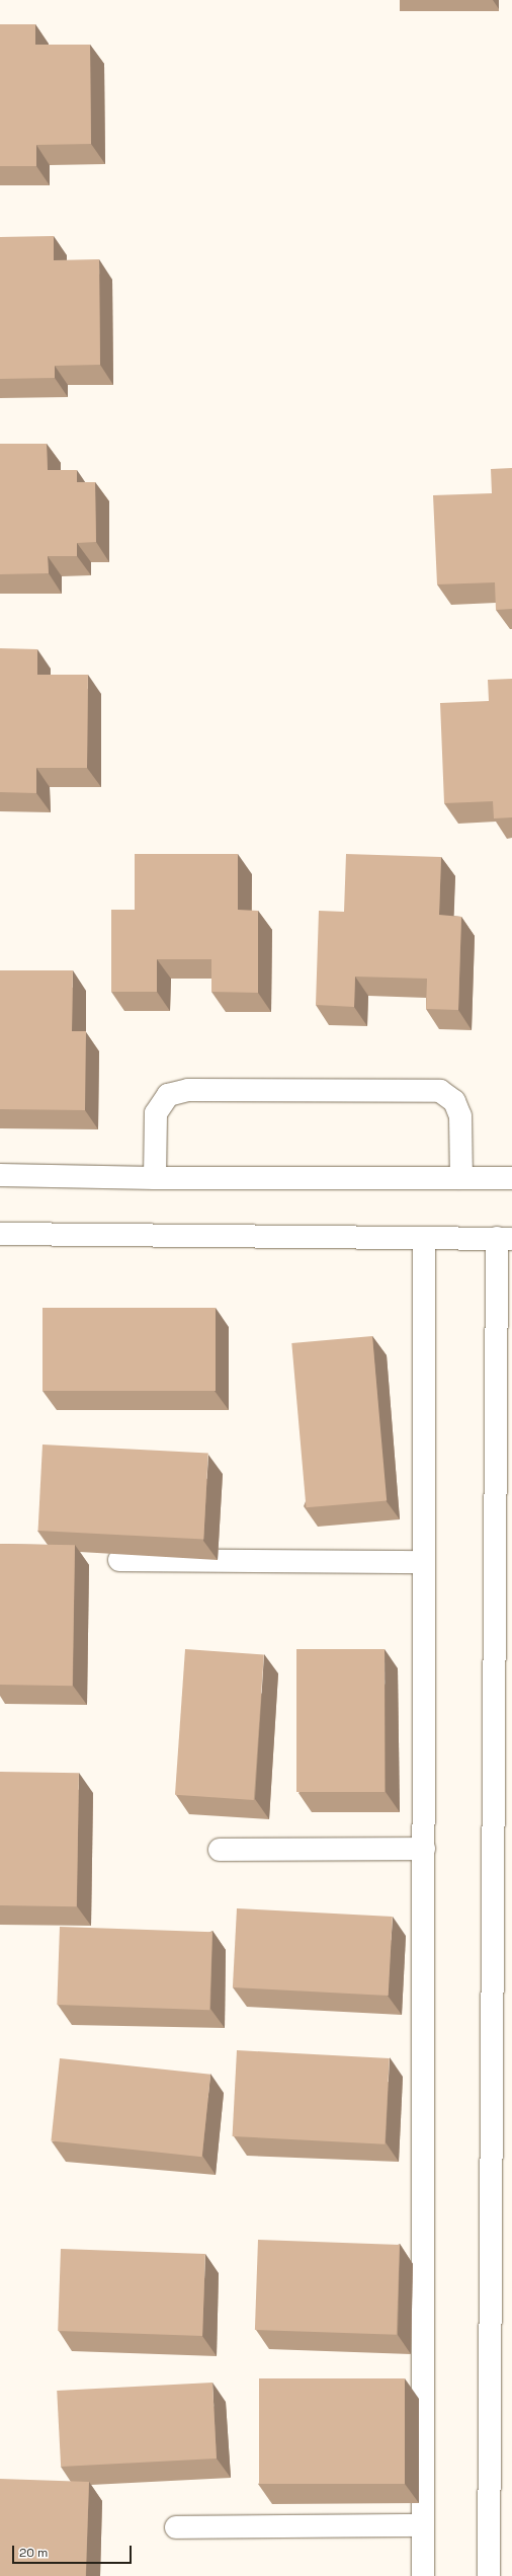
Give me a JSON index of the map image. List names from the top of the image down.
{
  "scale_bar": "20 m"
}
